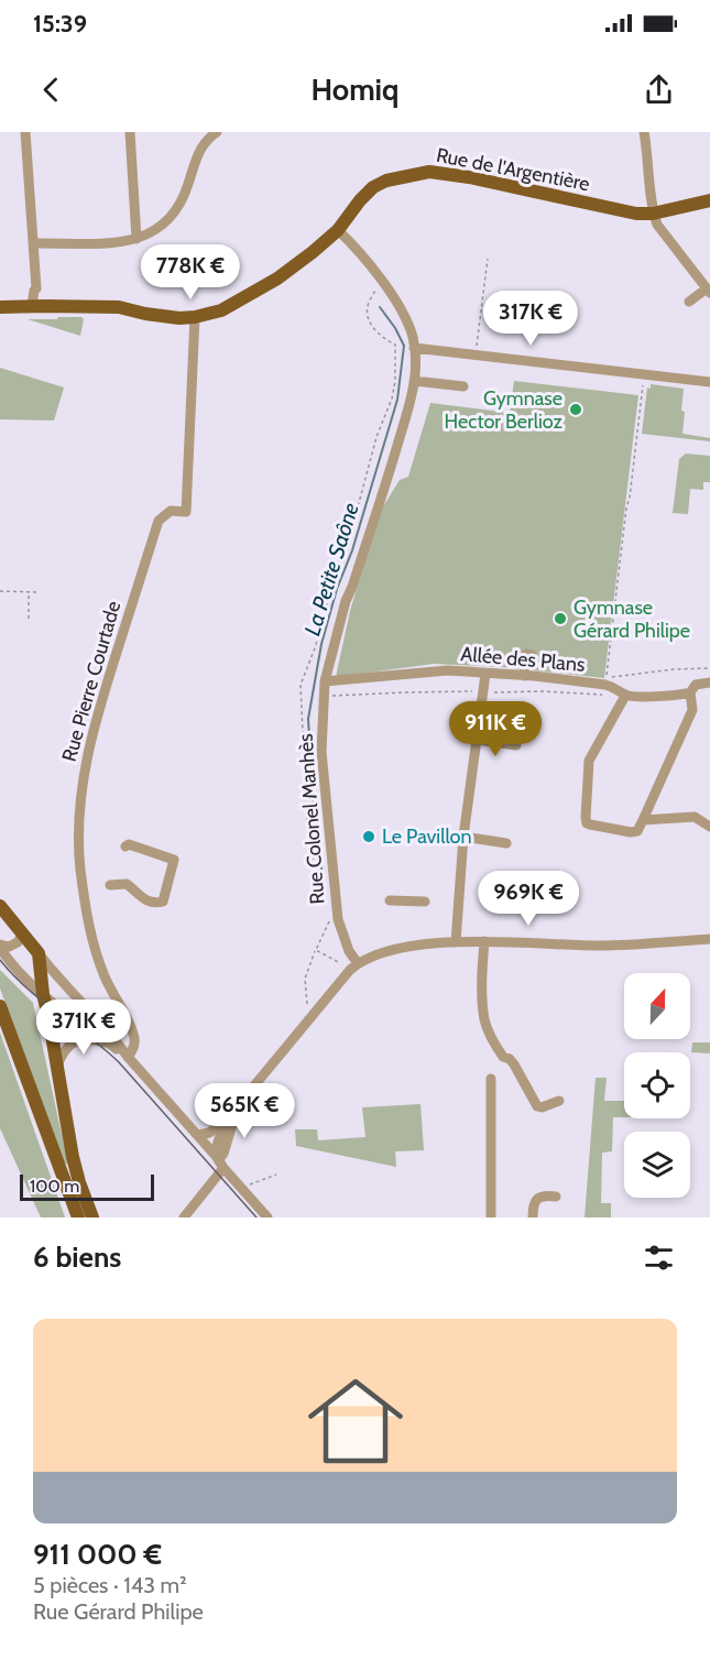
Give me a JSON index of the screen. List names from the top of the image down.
{
  "streets": {
    "main road": ["Rue de l'Argentière"],
    "street": ["Allée des Plans", "Rue Pierre Courtade", "Rue Colonel Manhès"]
  },
  "crossings": [
    ["Rue de l'Argentière", "Rue Pierre Courtade"],
    ["Rue de l'Argentière", "Rue Colonel Manhès"],
    ["Allée des Plans", "Rue Colonel Manhès"]
  ],
  "water": ["La Petite Saône"],
  "places": ["Gymnase Hector Berlioz", "Gymnase Gérard Philipe", "Le Pavillon"],
  "scale_bar": "100 m",
  "north": "top",
  "page": {
    "status": "15:39",
    "header": "Homiq",
    "price": [
      "778K €",
      "317K €",
      "911K €",
      "969K €",
      "371K €",
      "565K €"
    ],
    "scale": "100 m",
    "heading": "6 biens",
    "list": [
      {
        "name": "911 000 €",
        "note": "5 pièces · 143 m² · Rue Gérard Philipe"
      }
    ]
  }
}
